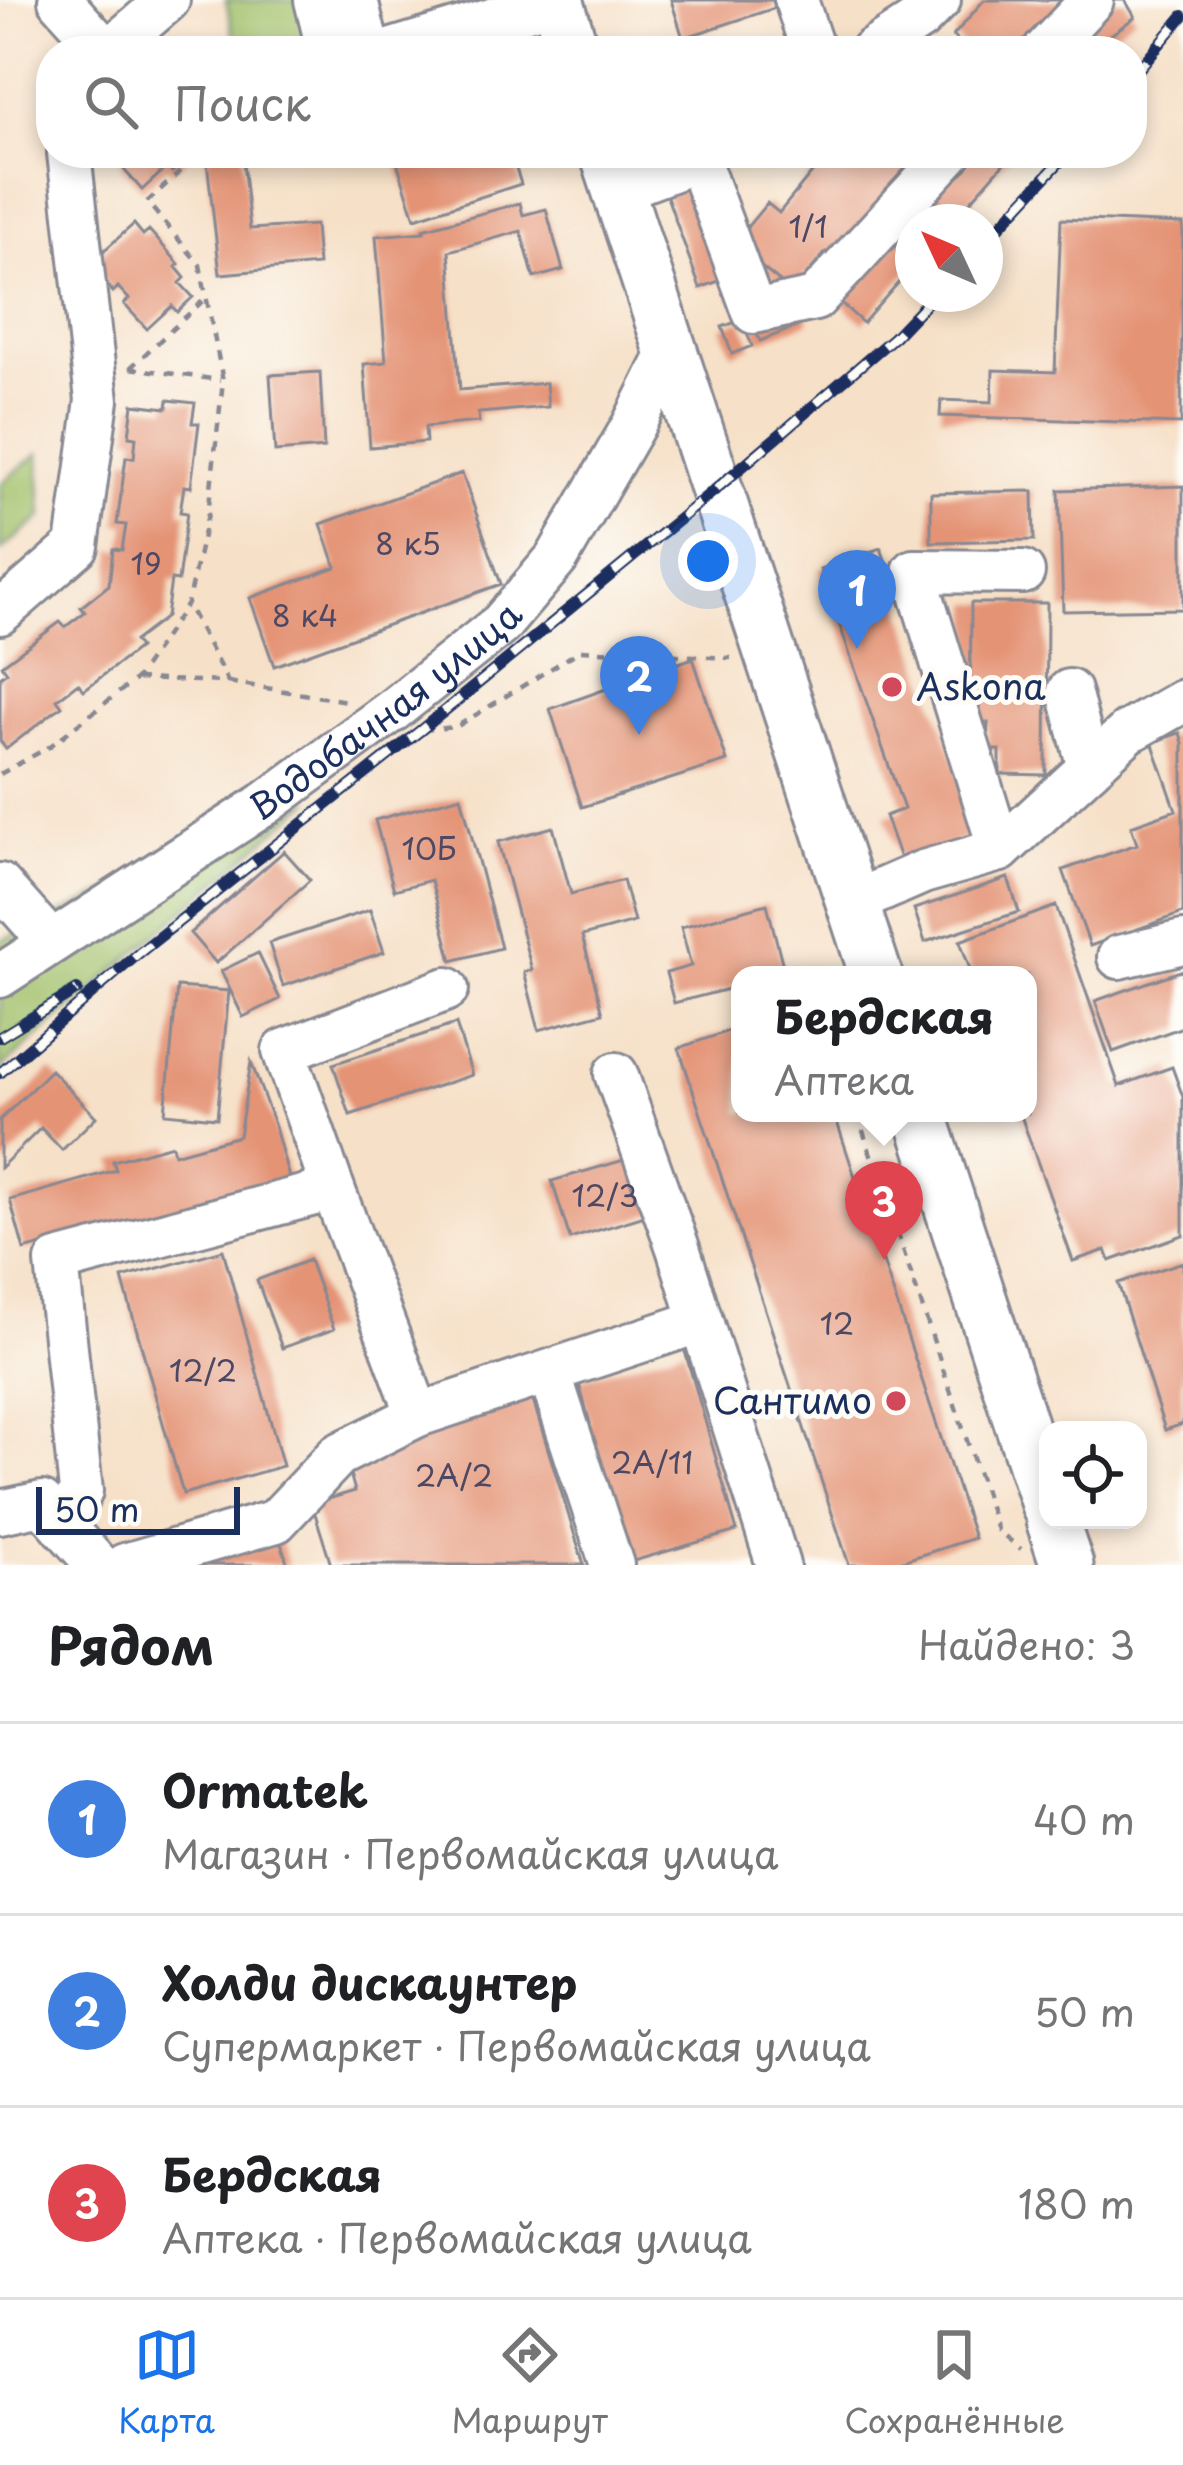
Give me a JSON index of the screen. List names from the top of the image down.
{
  "streets": {
    "street": ["Водобачная улица"]
  },
  "places": ["Askona", "Сантимо"],
  "house_numbers": [
    "1/1",
    "8 к5",
    "19",
    "8 к4",
    "10Б",
    "12/3",
    "12",
    "12/2",
    "2А/11",
    "2А/2"
  ],
  "scale_bar": "50 m",
  "north": "top left",
  "page": {
    "search": "Поиск",
    "pins": ["1", "2", "3"],
    "popup": ["Бердская", "Аптека"],
    "scale": "50 m",
    "heading": ["Рядом", "Найдено: 3"],
    "list": [
      {
        "mark": "1",
        "name": "Ormatek",
        "note": "Магазин · Первомайская улица",
        "value": "40 m"
      },
      {
        "mark": "2",
        "name": "Холди дискаунтер",
        "note": "Супермаркет · Первомайская улица",
        "value": "50 m"
      },
      {
        "mark": "3",
        "name": "Бердская",
        "note": "Аптека · Первомайская улица",
        "value": "180 m"
      }
    ],
    "nav": ["Карта", "Маршрут", "Сохранённые"]
  }
}
